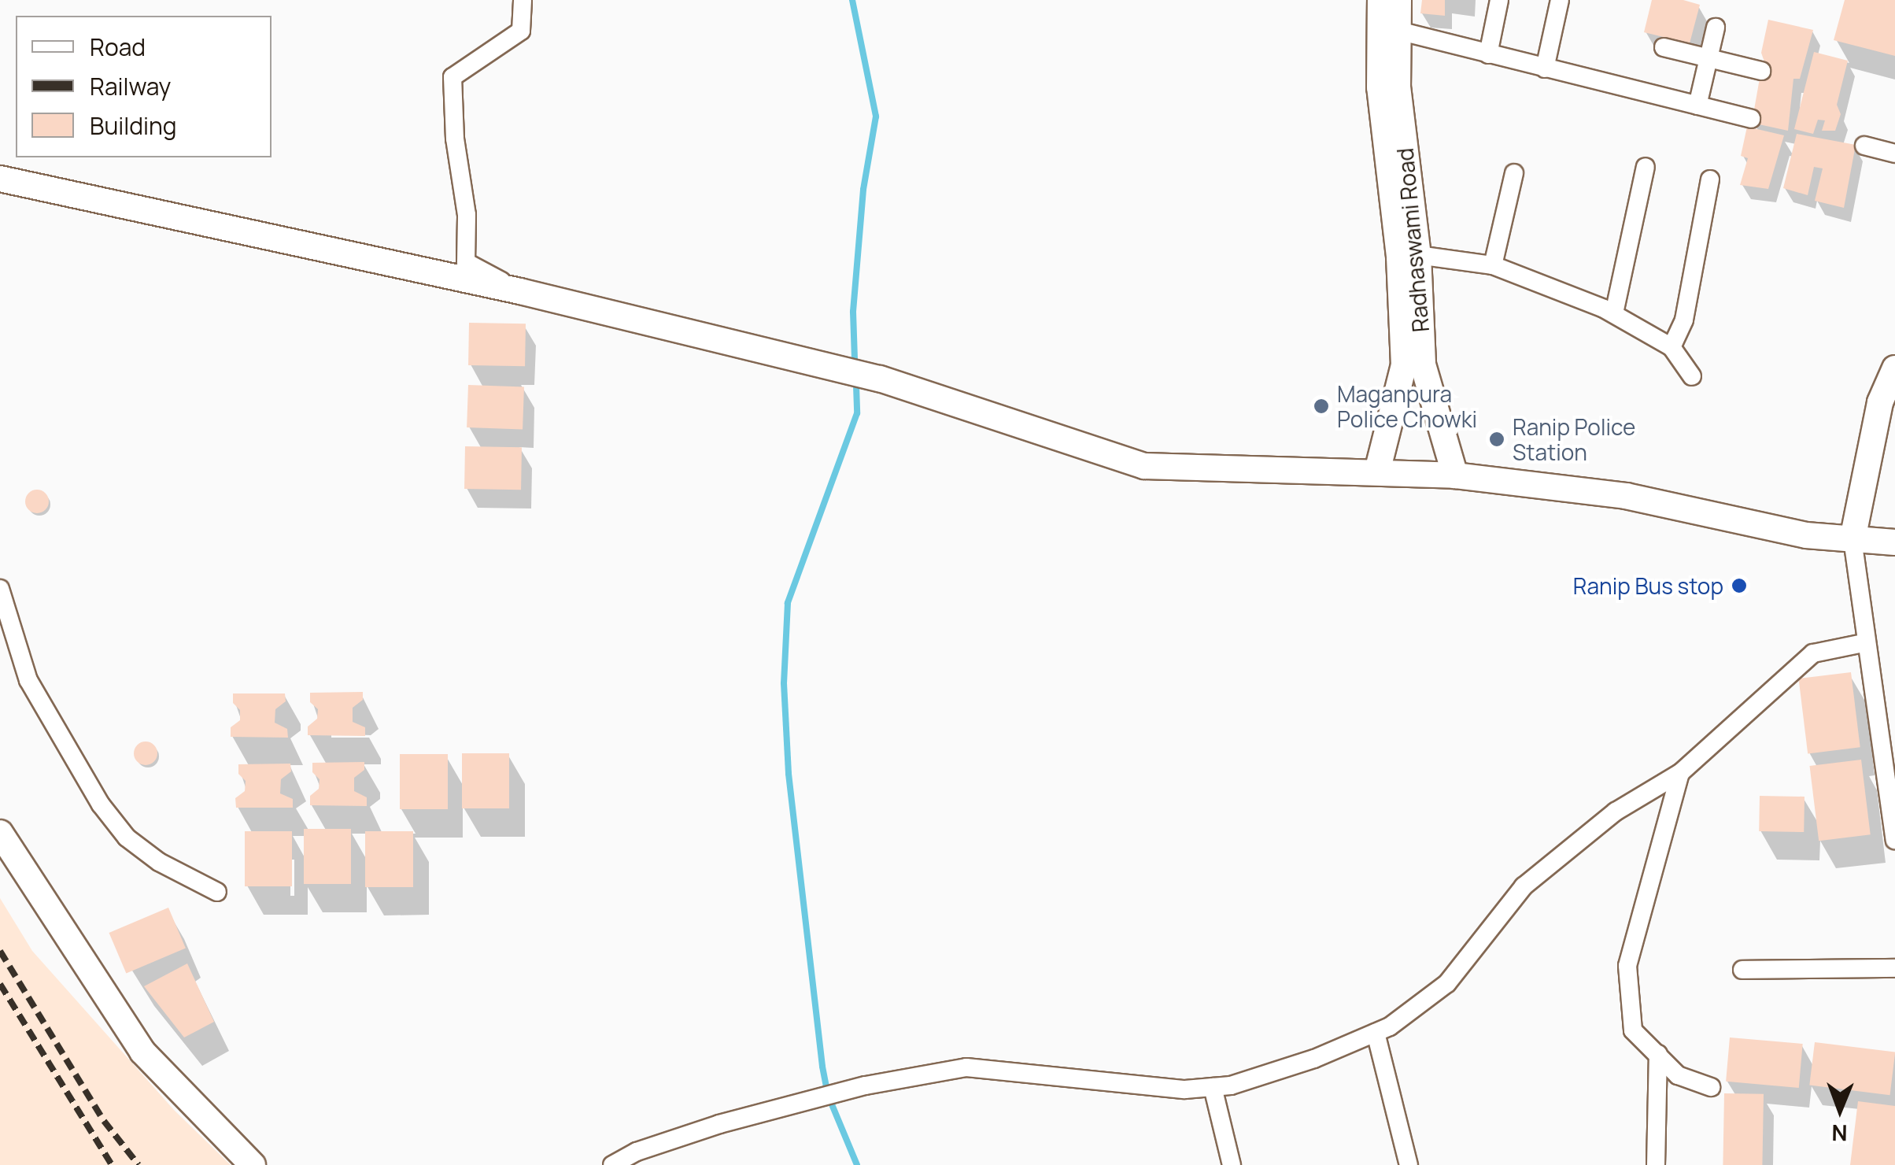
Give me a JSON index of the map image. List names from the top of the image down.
{
  "streets": {
    "street": ["Radhaswami Road"]
  },
  "places": ["Maganpura Police Chowki", "Ranip Police Station", "Ranip Bus stop"],
  "legend": ["Road", "Railway", "Building"],
  "north": "bottom"
}
